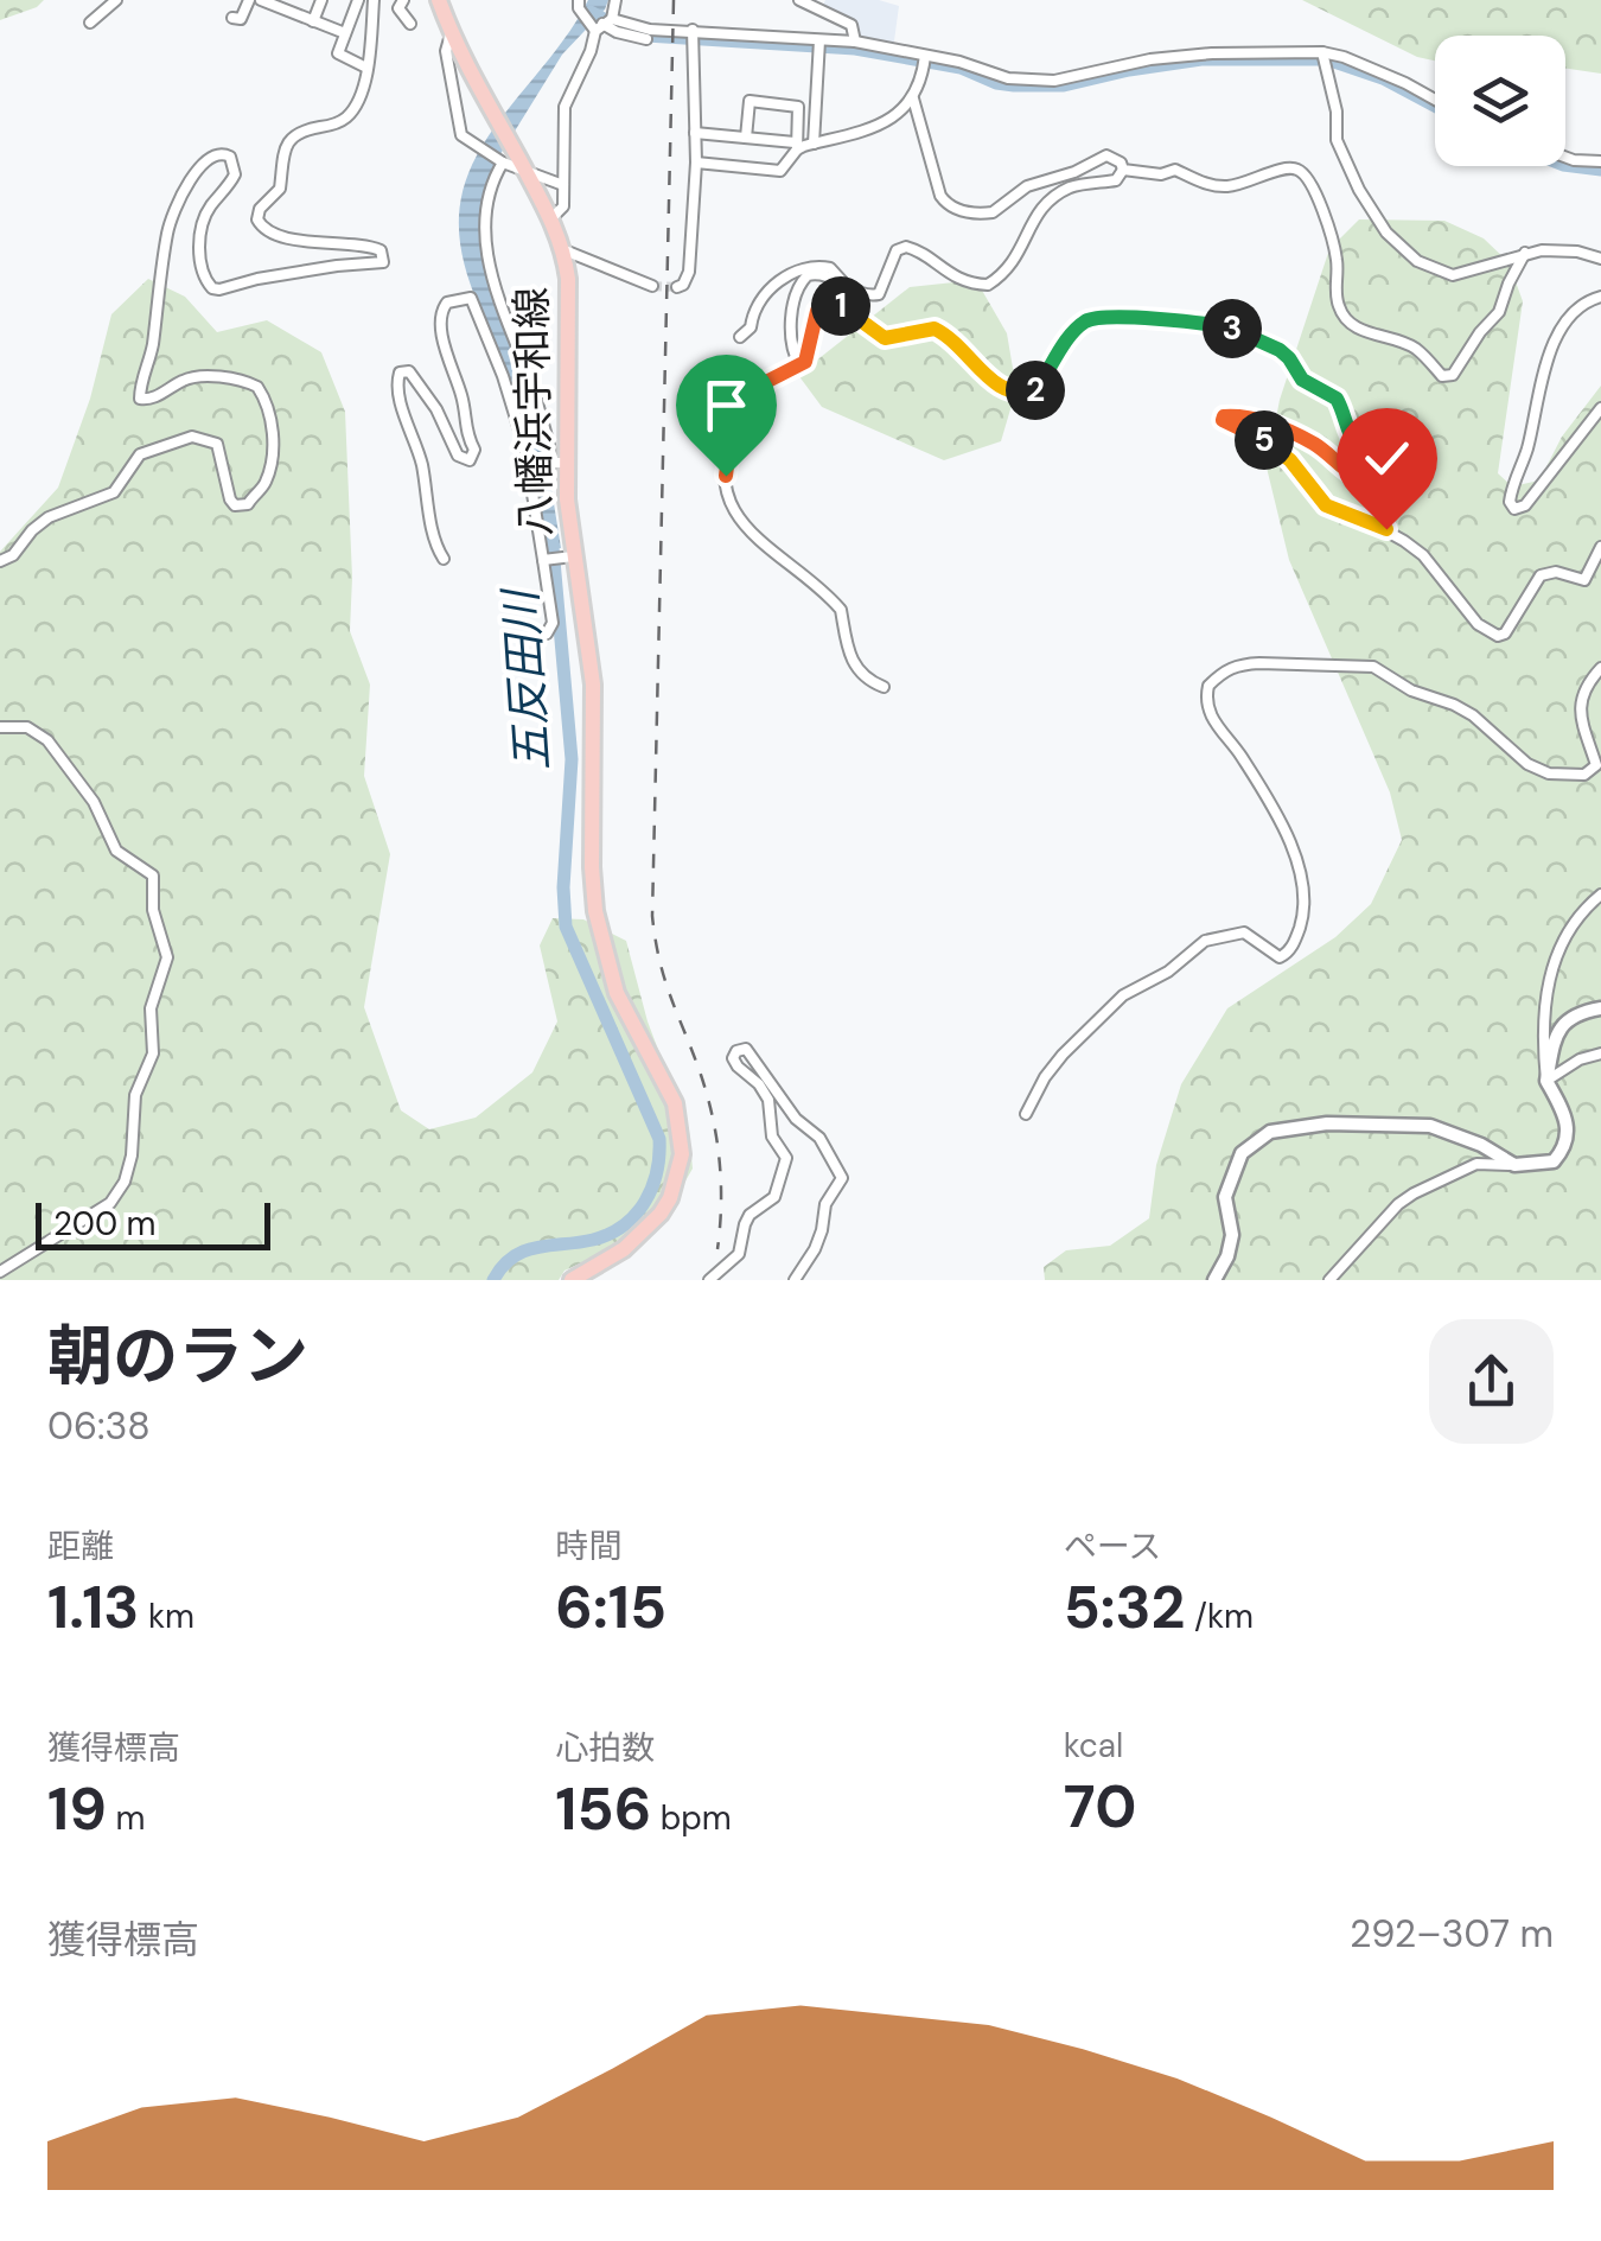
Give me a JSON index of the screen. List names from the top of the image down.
{
  "streets": {
    "main road": ["八幡浜宇和線"]
  },
  "water": ["五反田川"],
  "scale_bar": "200 m",
  "page": {
    "pins": [
      "1",
      "3",
      "2",
      "5"
    ],
    "scale": "200 m",
    "heading": ["朝のラン", "06:38"],
    "stats": [
      ["距離", "1.13 km"],
      ["時間", "6:15"],
      ["ペース", "5:32 /km"],
      ["獲得標高", "19 m"],
      ["心拍数", "156 bpm"],
      ["kcal", "70"]
    ],
    "chart": ["獲得標高", "292–307 m"]
  }
}
